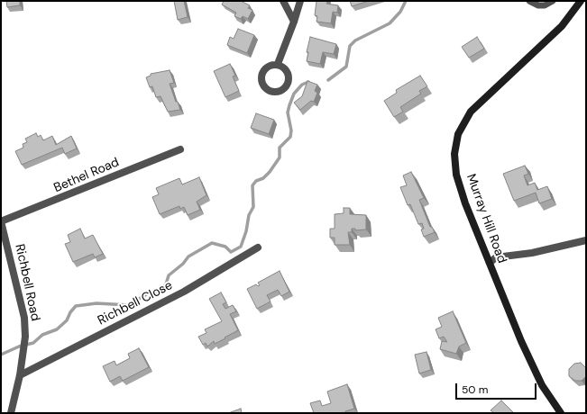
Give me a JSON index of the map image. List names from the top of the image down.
{
  "streets": {
    "street": [
      "Bethel Road",
      "Murray Hill Road",
      "Richbell Road",
      "Richbell Close"
    ]
  },
  "crossings": [
    ["Bethel Road", "Richbell Road"],
    ["Richbell Road", "Richbell Close"]
  ],
  "scale_bar": "50 m"
}
